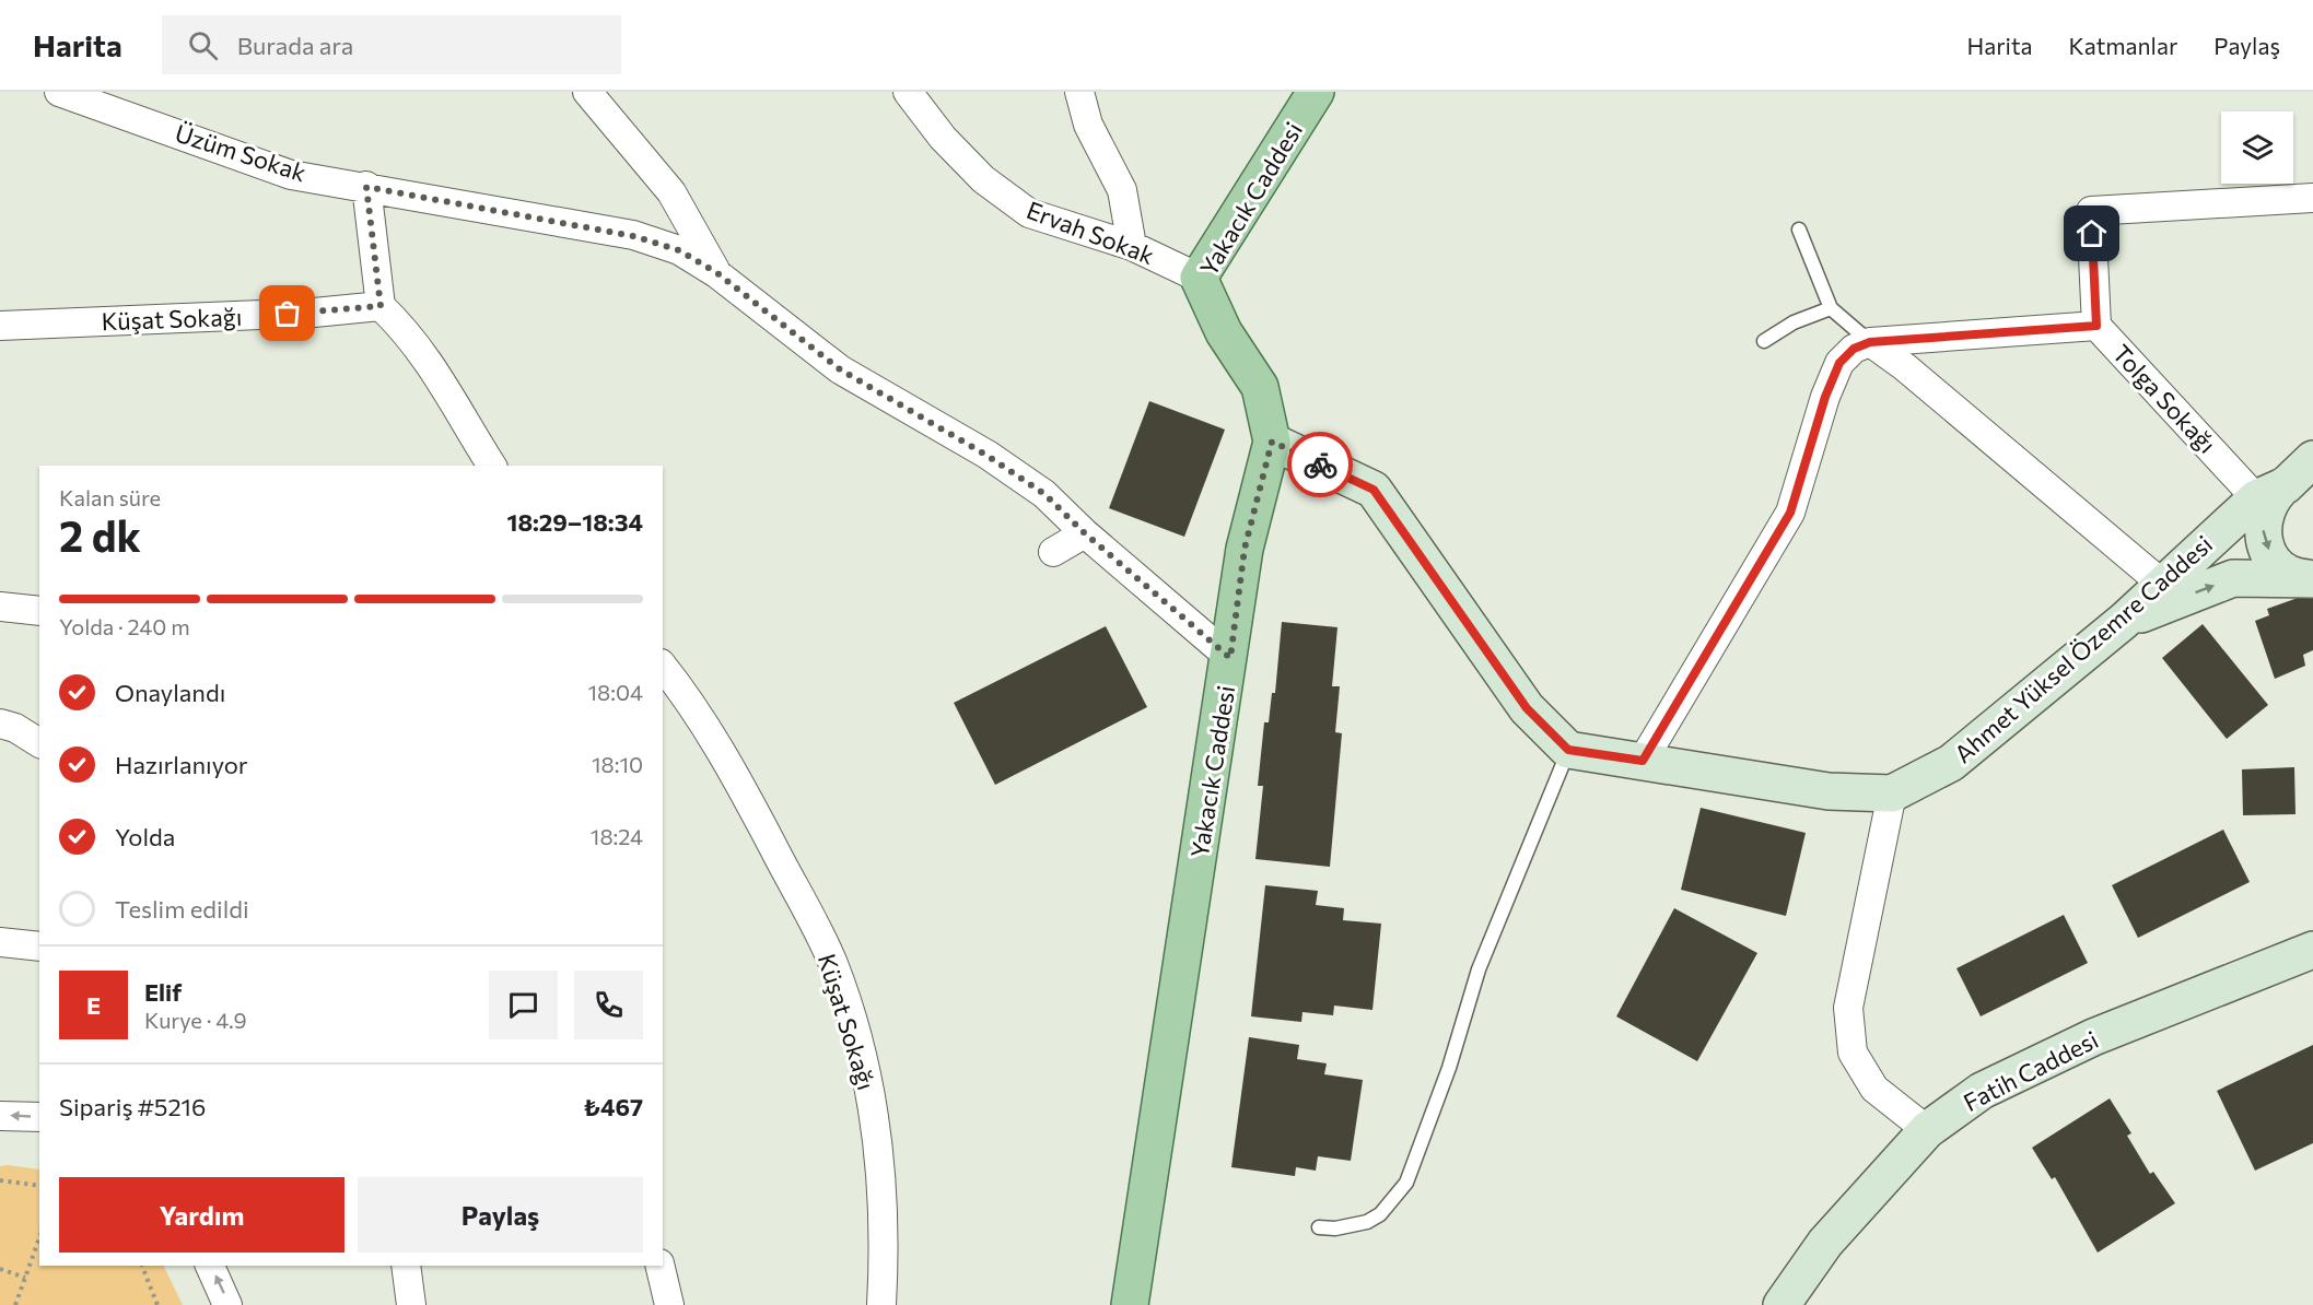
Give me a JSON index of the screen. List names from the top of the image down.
{
  "streets": {
    "main road": ["Yakacık Caddesi"],
    "street": [
      "Üzüm Sokak",
      "Ervah Sokak",
      "Küşat Sokağı",
      "Tolga Sokağı",
      "Ahmet Yüksel Özemre Caddesi",
      "Fatih Caddesi"
    ]
  },
  "crossings": [
    ["Üzüm Sokak", "Yakacık Caddesi"],
    ["Yakacık Caddesi", "Ervah Sokak"],
    ["Tolga Sokağı", "Ahmet Yüksel Özemre Caddesi"]
  ],
  "page": {
    "header": "Harita",
    "search": "Burada ara",
    "nav": ["Harita", "Katmanlar", "Paylaş"],
    "heading": ["2 dk", "Kalan süre", "18:29–18:34"],
    "panel": [
      "Elif",
      "Kurye · 4.9",
      "Sipariş #5216",
      "₺467"
    ],
    "bar": "Yolda · 240 m",
    "list": [
      ["Onaylandı", "18:04"],
      ["Hazırlanıyor", "18:10"],
      ["Yolda", "18:24"],
      "Teslim edildi"
    ],
    "round": "E",
    "buttons": ["Yardım", "Paylaş"]
  }
}
